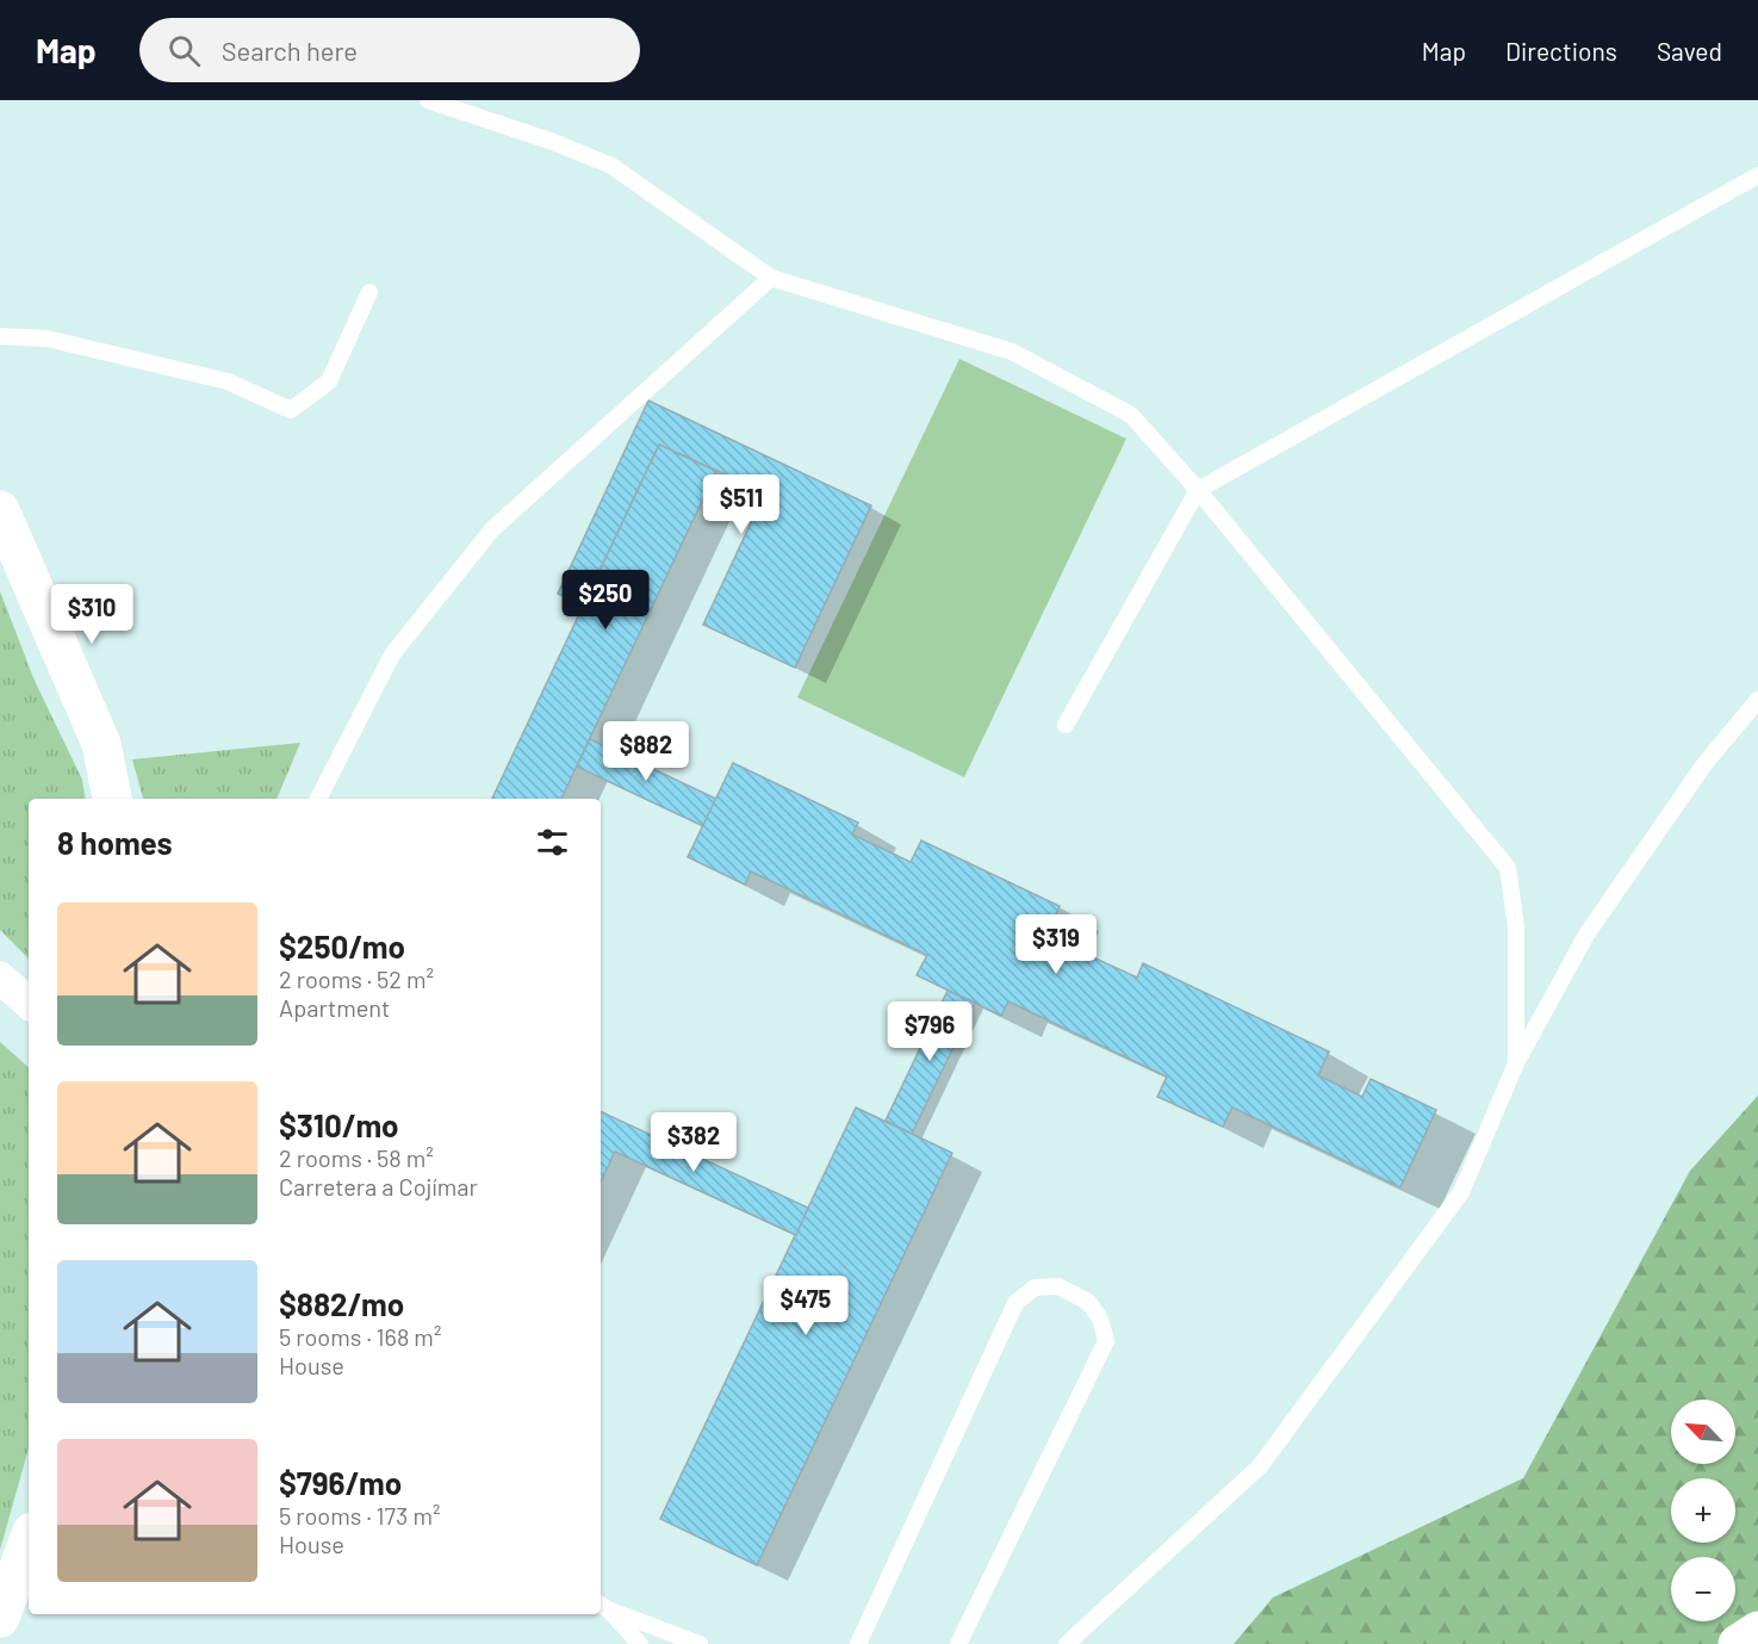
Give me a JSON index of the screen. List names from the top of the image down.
{
  "north": "top left",
  "page": {
    "header": "Map",
    "search": "Search here",
    "nav": ["Map", "Directions", "Saved"],
    "price": [
      "$511",
      "$250",
      "$310",
      "$882",
      "$319",
      "$796",
      "$382",
      "$475"
    ],
    "heading": "8 homes",
    "list": [
      {
        "name": "$250/mo",
        "note": "2 rooms · 52 m² · Apartment"
      },
      {
        "name": "$310/mo",
        "note": "2 rooms · 58 m² · Carretera a Cojímar"
      },
      {
        "name": "$882/mo",
        "note": "5 rooms · 168 m² · House"
      },
      {
        "name": "$796/mo",
        "note": "5 rooms · 173 m² · House"
      }
    ],
    "map_buttons": ["+", "−"]
  }
}
